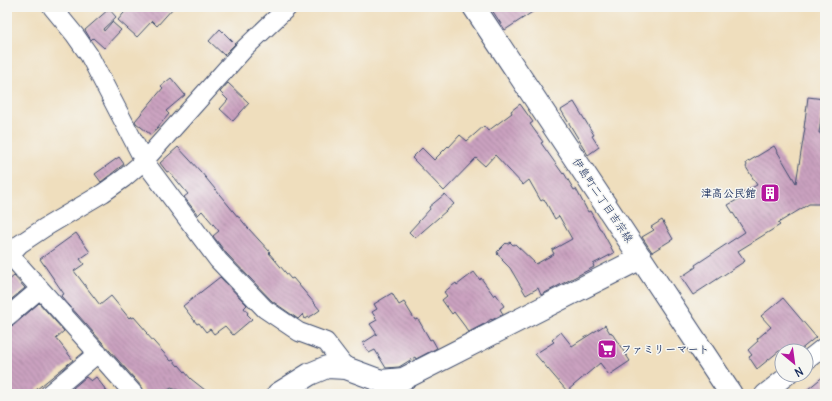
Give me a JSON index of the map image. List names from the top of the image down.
{
  "streets": {
    "street": ["伊島町二丁目吉宗線"]
  },
  "places": {
    "building": ["津高公民館"],
    "supermarket": ["ファミリーマート"]
  },
  "north": "bottom right"
}
